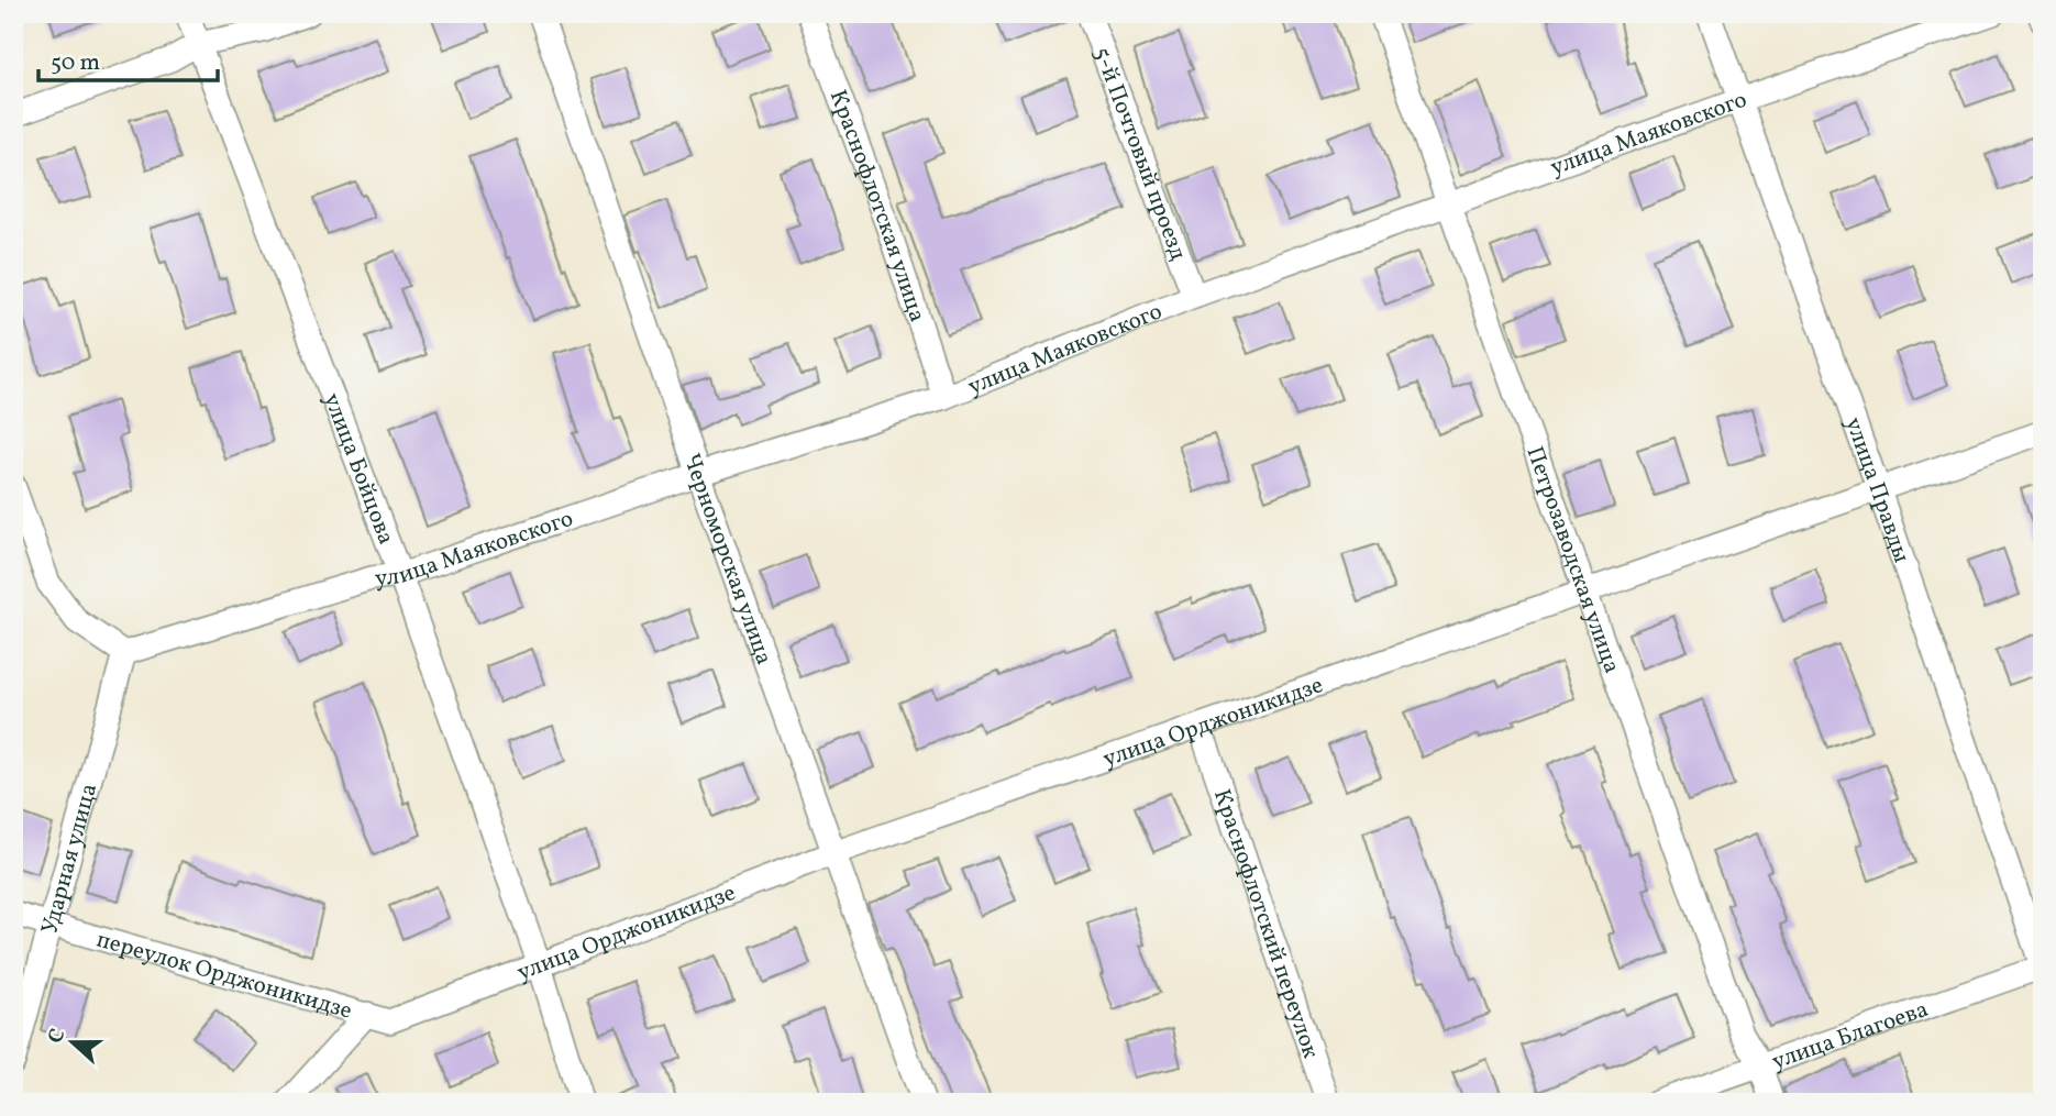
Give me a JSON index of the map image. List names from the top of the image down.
{
  "streets": {
    "street": [
      "улица Маяковского",
      "5-й Почтовый проезд",
      "Краснофлотская улица",
      "улица Бойцова",
      "улица Правды",
      "Черноморская улица",
      "Петрозаводская улица",
      "улица Орджоникидзе",
      "Ударная улица",
      "Краснофлотский переулок",
      "переулок Орджоникидзе",
      "улица Благоева"
    ]
  },
  "crossings": [
    ["улица Маяковского", "5-й Почтовый проезд"],
    ["улица Маяковского", "Краснофлотская улица"],
    ["улица Маяковского", "улица Бойцова"],
    ["улица Маяковского", "улица Правды"],
    ["улица Маяковского", "Черноморская улица"],
    ["улица Маяковского", "Петрозаводская улица"],
    ["улица Маяковского", "Ударная улица"],
    ["улица Бойцова", "улица Орджоникидзе"],
    ["улица Правды", "улица Орджоникидзе"],
    ["улица Правды", "улица Благоева"],
    ["Черноморская улица", "улица Орджоникидзе"],
    ["Петрозаводская улица", "улица Орджоникидзе"],
    ["Петрозаводская улица", "улица Благоева"],
    ["улица Орджоникидзе", "переулок Орджоникидзе"],
    ["Ударная улица", "переулок Орджоникидзе"]
  ],
  "scale_bar": "50 m",
  "north": "left"
}
